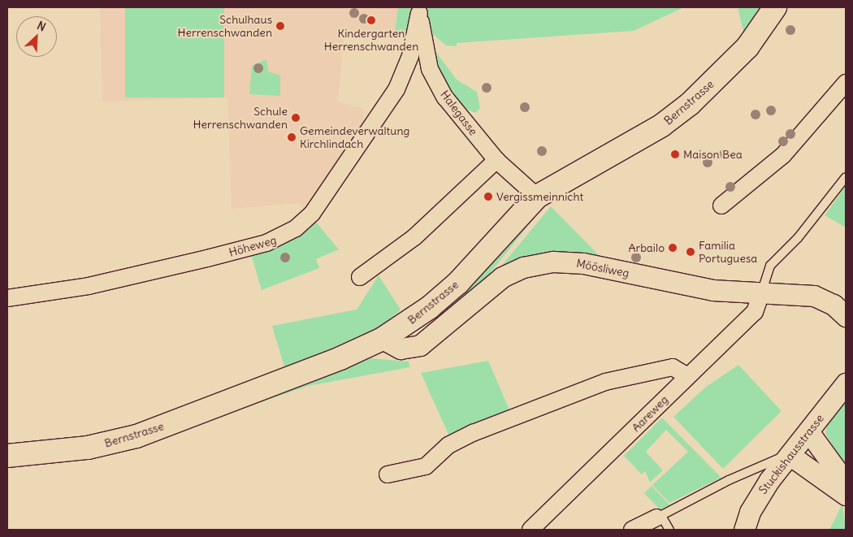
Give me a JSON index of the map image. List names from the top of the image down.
{
  "streets": {
    "main road": ["Bernstrasse"],
    "street": [
      "Halegasse",
      "Höheweg",
      "Möösliweg",
      "Aareweg",
      "Stuckishausstrasse"
    ]
  },
  "crossings": [
    ["Bernstrasse", "Halegasse"],
    ["Bernstrasse", "Möösliweg"],
    ["Halegasse", "Höheweg"],
    ["Möösliweg", "Aareweg"]
  ],
  "places": [
    "Kindergarten Herrenschwanden",
    "Schulhaus Herrenschwanden",
    "Schule Herrenschwanden",
    "Gemeindeverwaltung Kirchlindach",
    "Maison Bea",
    "Vergissmeinnicht",
    "Arbailo",
    "Familia Portuguesa"
  ],
  "north": "top right"
}
